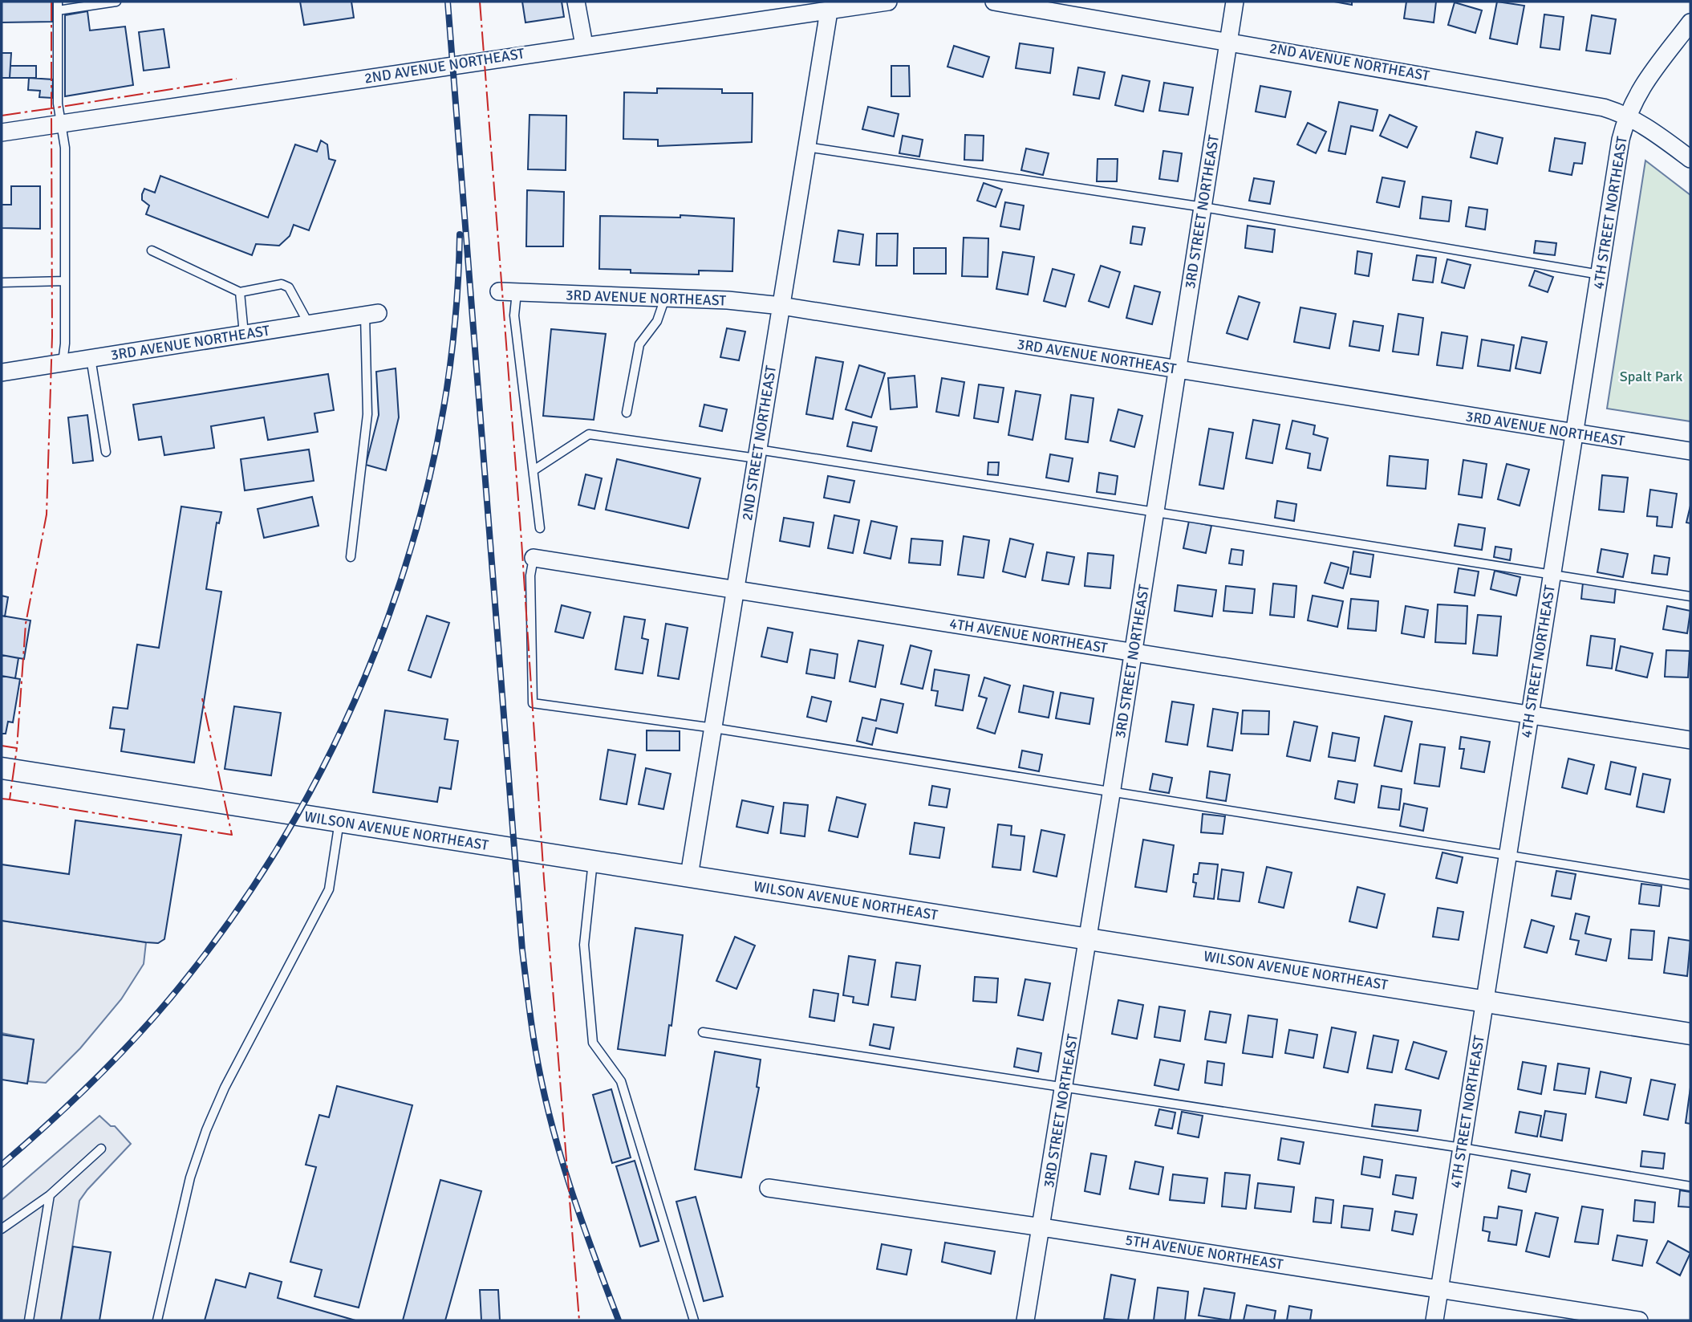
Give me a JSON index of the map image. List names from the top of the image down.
{
  "streets": {
    "street": [
      "2ND AVENUE NORTHEAST",
      "3RD STREET NORTHEAST",
      "4TH STREET NORTHEAST",
      "3RD AVENUE NORTHEAST",
      "2ND STREET NORTHEAST",
      "4TH AVENUE NORTHEAST",
      "WILSON AVENUE NORTHEAST",
      "5TH AVENUE NORTHEAST"
    ]
  },
  "crossings": [
    ["2ND AVENUE NORTHEAST", "3RD STREET NORTHEAST"],
    ["2ND AVENUE NORTHEAST", "4TH STREET NORTHEAST"],
    ["2ND AVENUE NORTHEAST", "2ND STREET NORTHEAST"],
    ["3RD STREET NORTHEAST", "3RD AVENUE NORTHEAST"],
    ["3RD STREET NORTHEAST", "4TH AVENUE NORTHEAST"],
    ["3RD STREET NORTHEAST", "WILSON AVENUE NORTHEAST"],
    ["3RD STREET NORTHEAST", "5TH AVENUE NORTHEAST"],
    ["4TH STREET NORTHEAST", "3RD AVENUE NORTHEAST"],
    ["4TH STREET NORTHEAST", "4TH AVENUE NORTHEAST"],
    ["4TH STREET NORTHEAST", "WILSON AVENUE NORTHEAST"],
    ["4TH STREET NORTHEAST", "5TH AVENUE NORTHEAST"],
    ["3RD AVENUE NORTHEAST", "2ND STREET NORTHEAST"],
    ["2ND STREET NORTHEAST", "4TH AVENUE NORTHEAST"],
    ["2ND STREET NORTHEAST", "WILSON AVENUE NORTHEAST"]
  ],
  "parks": ["Spalt Park"]
}
